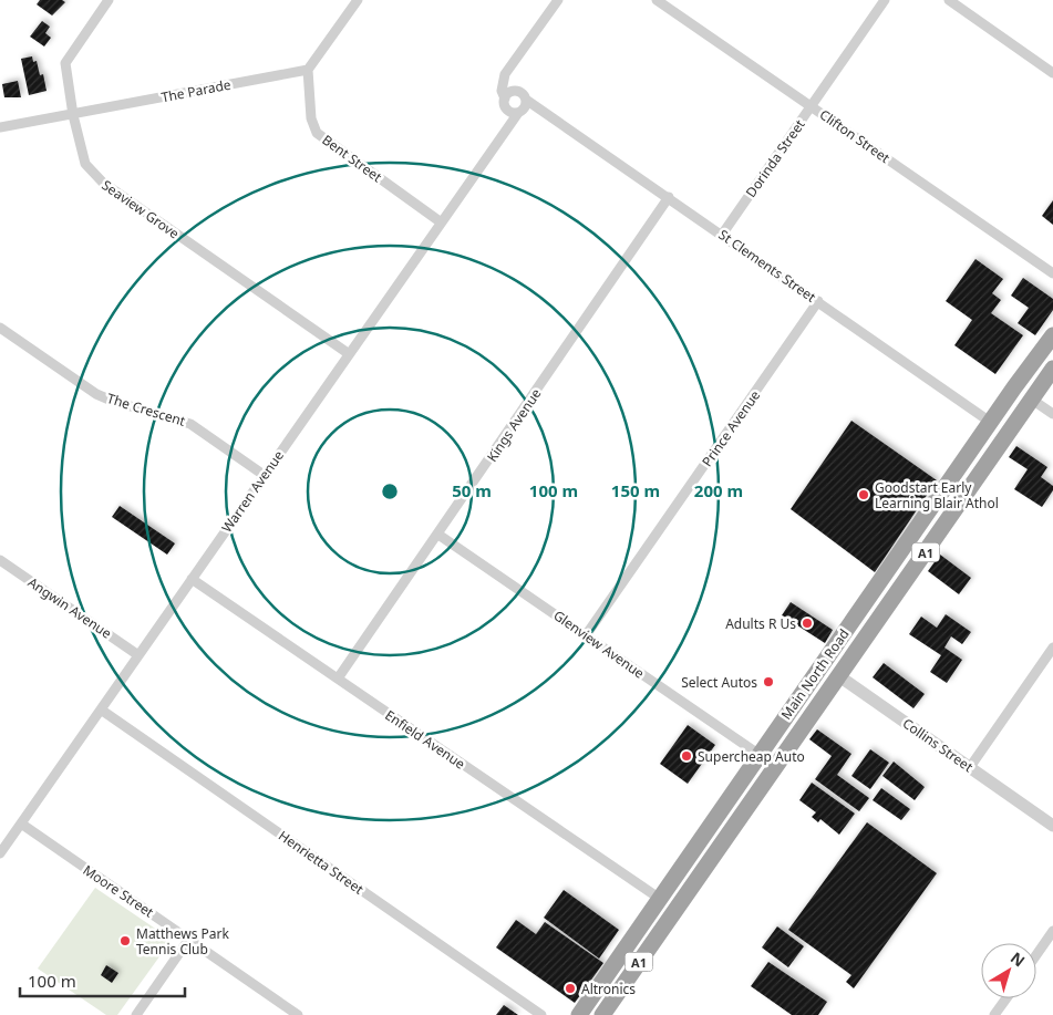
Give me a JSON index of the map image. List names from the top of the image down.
{
  "streets": {
    "highway": ["A1", "Main North Road", "Collins Street"],
    "street": [
      "The Parade",
      "Clifton Street",
      "Bent Street",
      "Dorinda Street",
      "Seaview Grove",
      "St Clements Street",
      "The Crescent",
      "Kings Avenue",
      "Prince Avenue",
      "Warren Avenue",
      "Angwin Avenue",
      "Glenview Avenue",
      "Enfield Avenue",
      "Henrietta Street",
      "Moore Street"
    ]
  },
  "crossings": [
    ["The Parade", "Bent Street"],
    ["The Parade", "Seaview Grove"],
    ["Clifton Street", "Dorinda Street"],
    ["Bent Street", "Warren Avenue"],
    ["Dorinda Street", "St Clements Street"],
    ["Seaview Grove", "Warren Avenue"],
    ["St Clements Street", "Kings Avenue"],
    ["St Clements Street", "Prince Avenue"],
    ["St Clements Street", "Warren Avenue"],
    ["St Clements Street", "Main North Road"],
    ["The Crescent", "Warren Avenue"],
    ["Kings Avenue", "Glenview Avenue"],
    ["Kings Avenue", "Enfield Avenue"],
    ["Prince Avenue", "Glenview Avenue"],
    ["Warren Avenue", "Angwin Avenue"],
    ["Warren Avenue", "Enfield Avenue"],
    ["Warren Avenue", "Henrietta Street"],
    ["Warren Avenue", "Moore Street"],
    ["Glenview Avenue", "Main North Road"],
    ["Main North Road", "Enfield Avenue"],
    ["Main North Road", "Collins Street"]
  ],
  "places": [
    "Goodstart Early Learning Blair Athol",
    "Adults R Us",
    "Select Autos",
    "Supercheap Auto",
    "Matthews Park Tennis Club",
    "Altronics"
  ],
  "scale_bar": "100 m",
  "north": "top right",
  "rings": [
    "50 m",
    "100 m",
    "150 m",
    "200 m"
  ]
}
